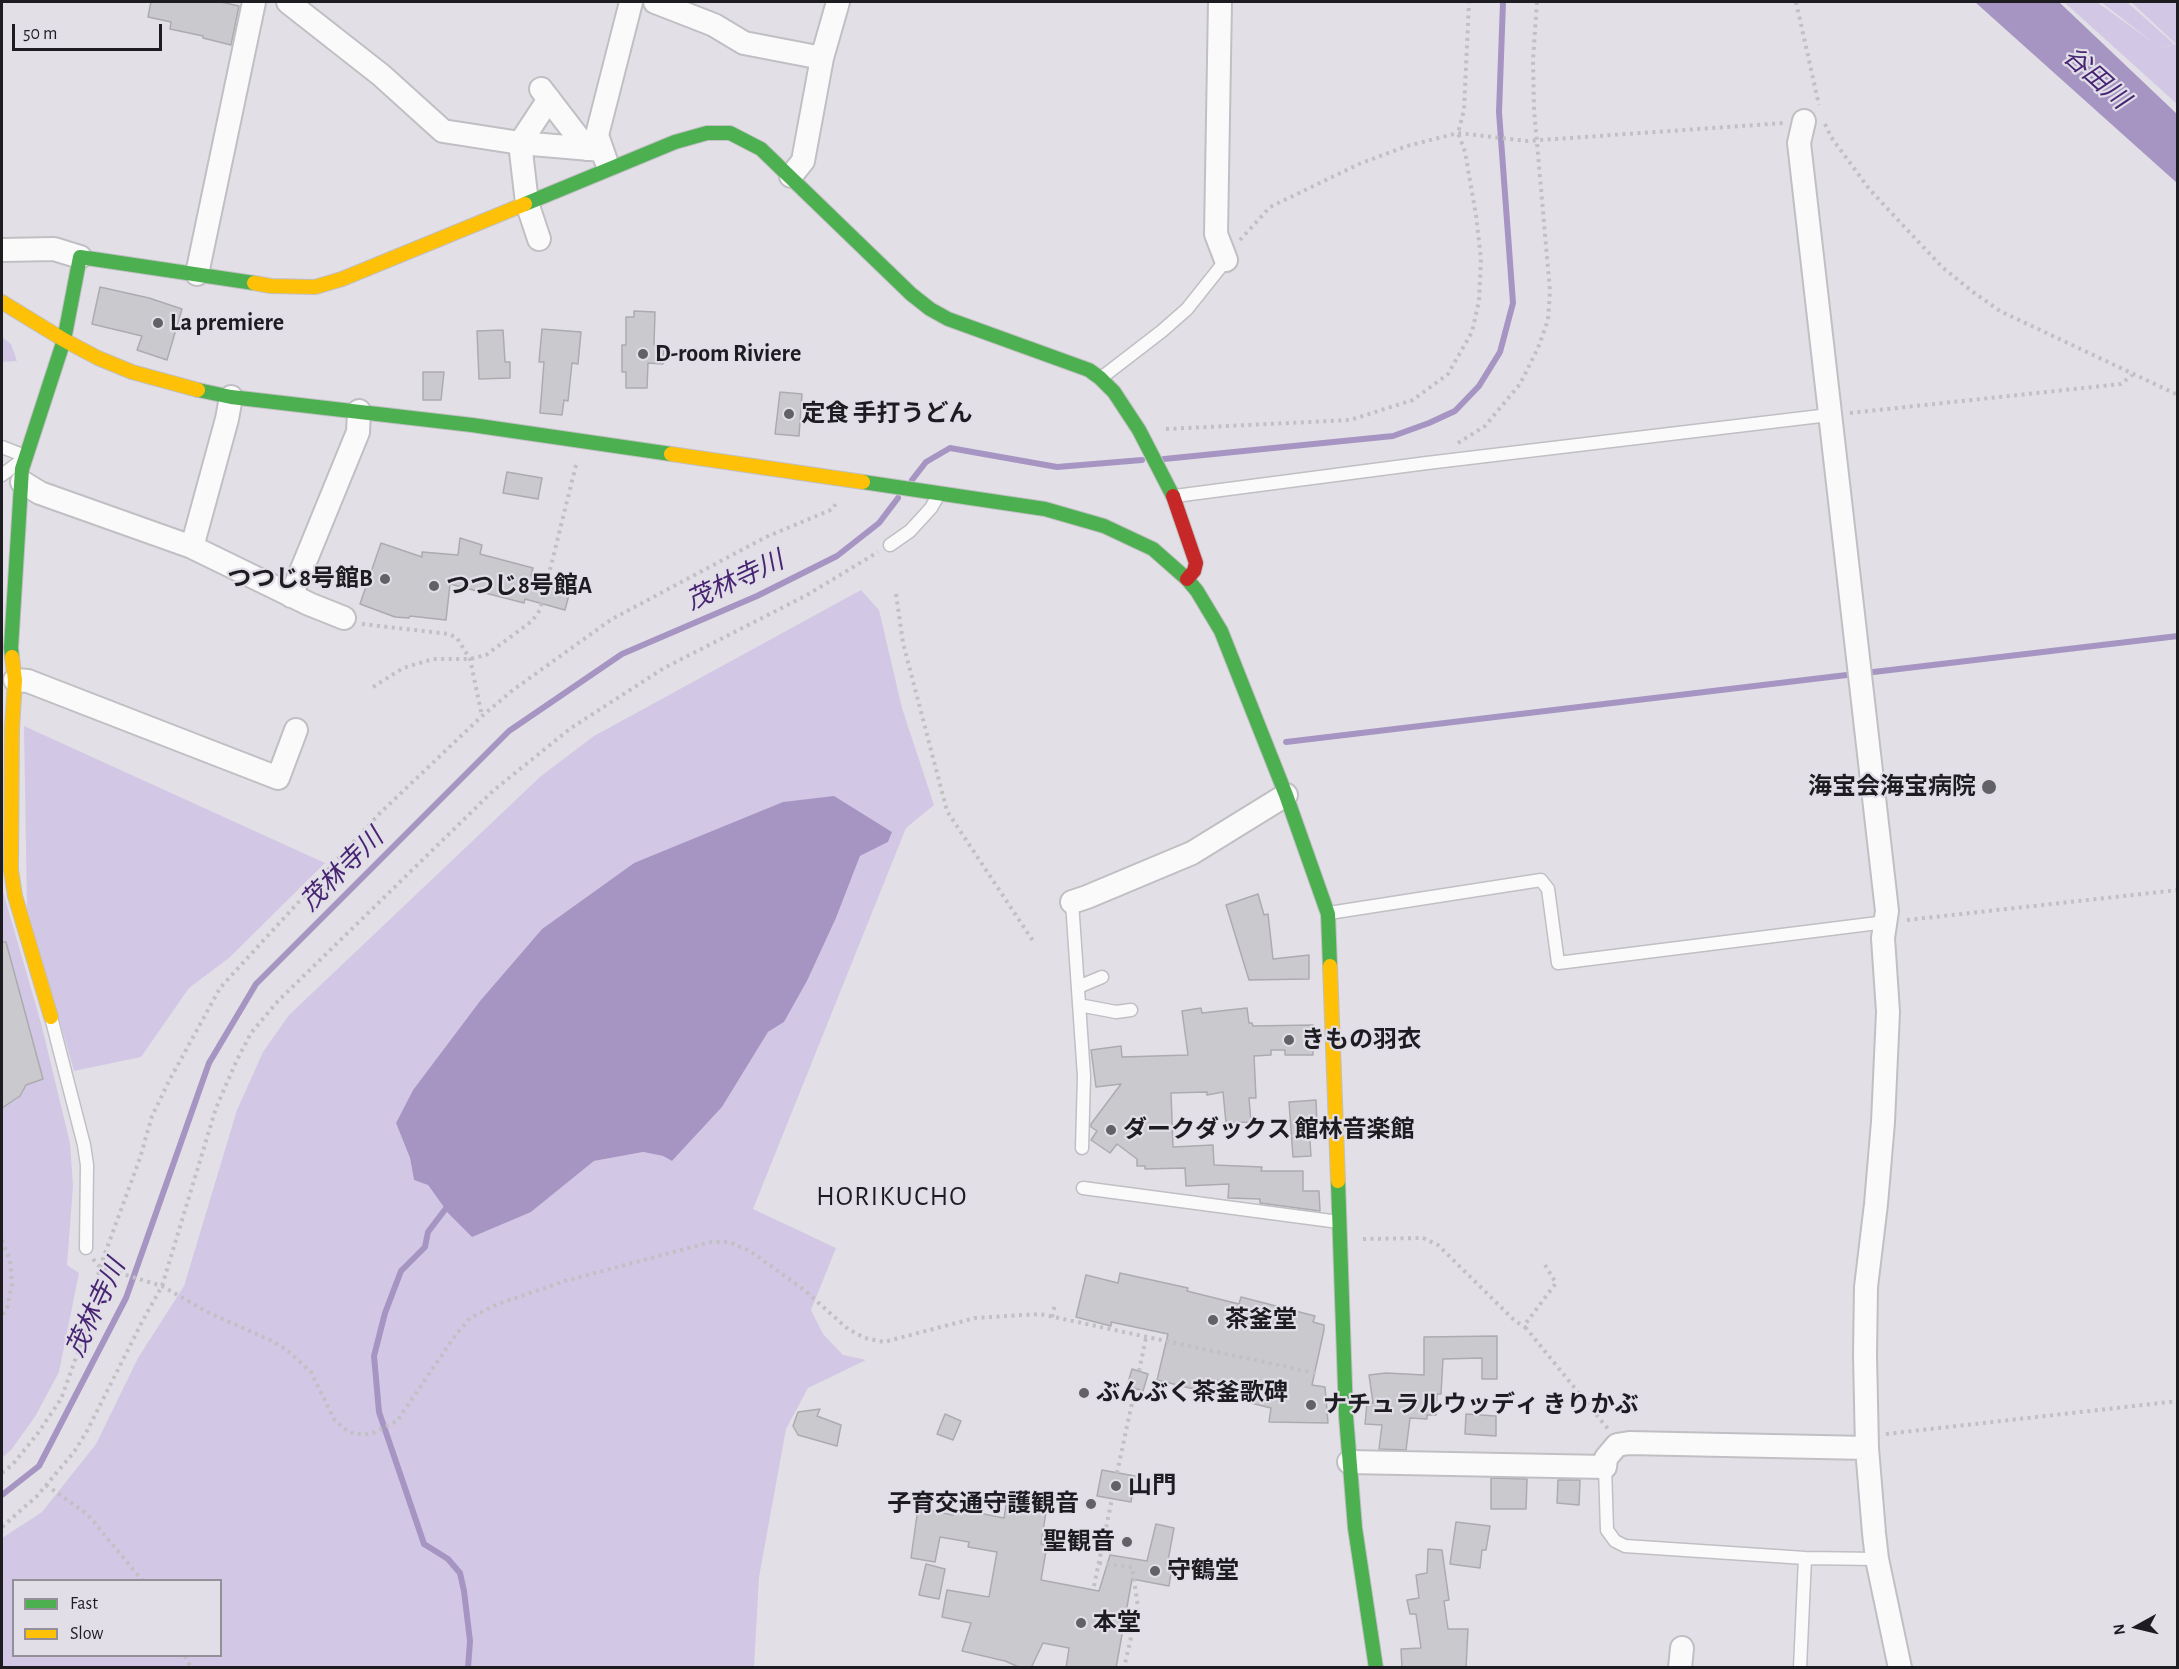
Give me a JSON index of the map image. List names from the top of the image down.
{
  "districts": ["HORIKUCHO"],
  "water": ["谷田川", "茂林寺川"],
  "places": [
    "La premiere",
    "D-room Riviere",
    "定食 手打うどん",
    "つつじ8号館B",
    "つつじ8号館A",
    "海宝会海宝病院",
    "きもの羽衣",
    "ダークダックス 館林音楽館",
    "茶釜堂",
    "ぶんぶく茶釜歌碑",
    "ナチュラルウッディ きりかぶ",
    "山門",
    "子育交通守護観音",
    "聖観音",
    "守鶴堂",
    "本堂"
  ],
  "legend": ["Fast", "Slow"],
  "scale_bar": "50 m",
  "north": "left"
}
